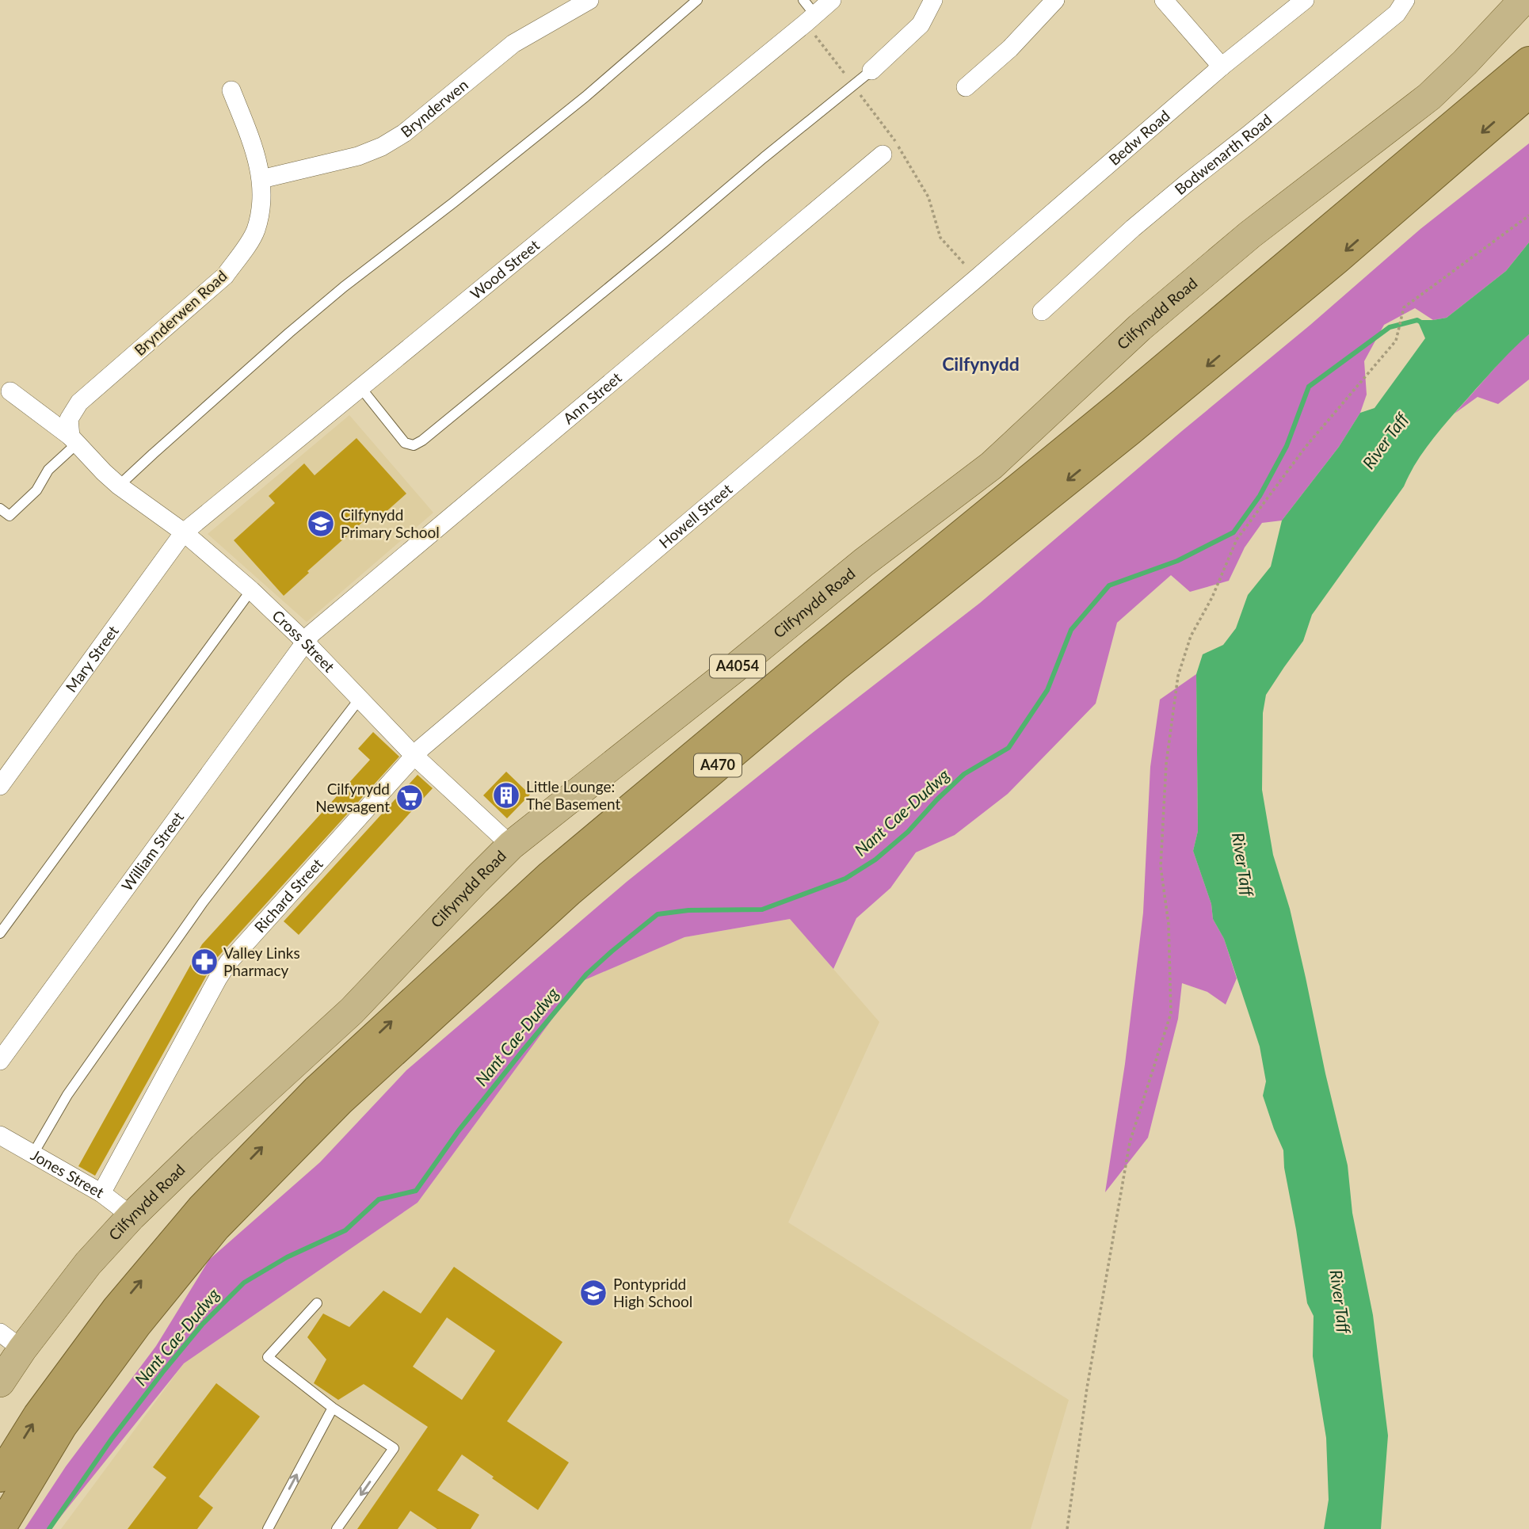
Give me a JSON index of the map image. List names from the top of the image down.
{
  "streets": {
    "highway": ["A470"],
    "main road": ["Cilfynydd Road", "A4054"],
    "street": [
      "Brynderwen",
      "Bedw Road",
      "Bodwenarth Road",
      "Wood Street",
      "Brynderwen Road",
      "Ann Street",
      "Howell Street",
      "Cross Street",
      "Mary Street",
      "William Street",
      "Richard Street",
      "Jones Street"
    ]
  },
  "crossings": [
    ["Brynderwen", "Brynderwen Road"],
    ["Bedw Road", "Howell Street"],
    ["Wood Street", "Cross Street"],
    ["Wood Street", "Mary Street"],
    ["Brynderwen Road", "Cross Street"],
    ["Cilfynydd Road", "Cross Street"],
    ["Cilfynydd Road", "Jones Street"],
    ["Ann Street", "Cross Street"],
    ["Ann Street", "William Street"],
    ["Howell Street", "Cross Street"],
    ["Howell Street", "Richard Street"],
    ["Cross Street", "Mary Street"],
    ["Cross Street", "William Street"],
    ["Cross Street", "Richard Street"],
    ["Richard Street", "Jones Street"]
  ],
  "districts": ["Cilfynydd"],
  "water": ["River Taff", "Nant Cae-Dudwg"],
  "places": {
    "school or university": ["Cilfynydd Primary School", "Pontypridd High School"],
    "building": ["Little Lounge: The Basement"],
    "supermarket": ["Cilfynydd Newsagent"],
    "pharmacy": ["Valley Links Pharmacy"]
  }
}
